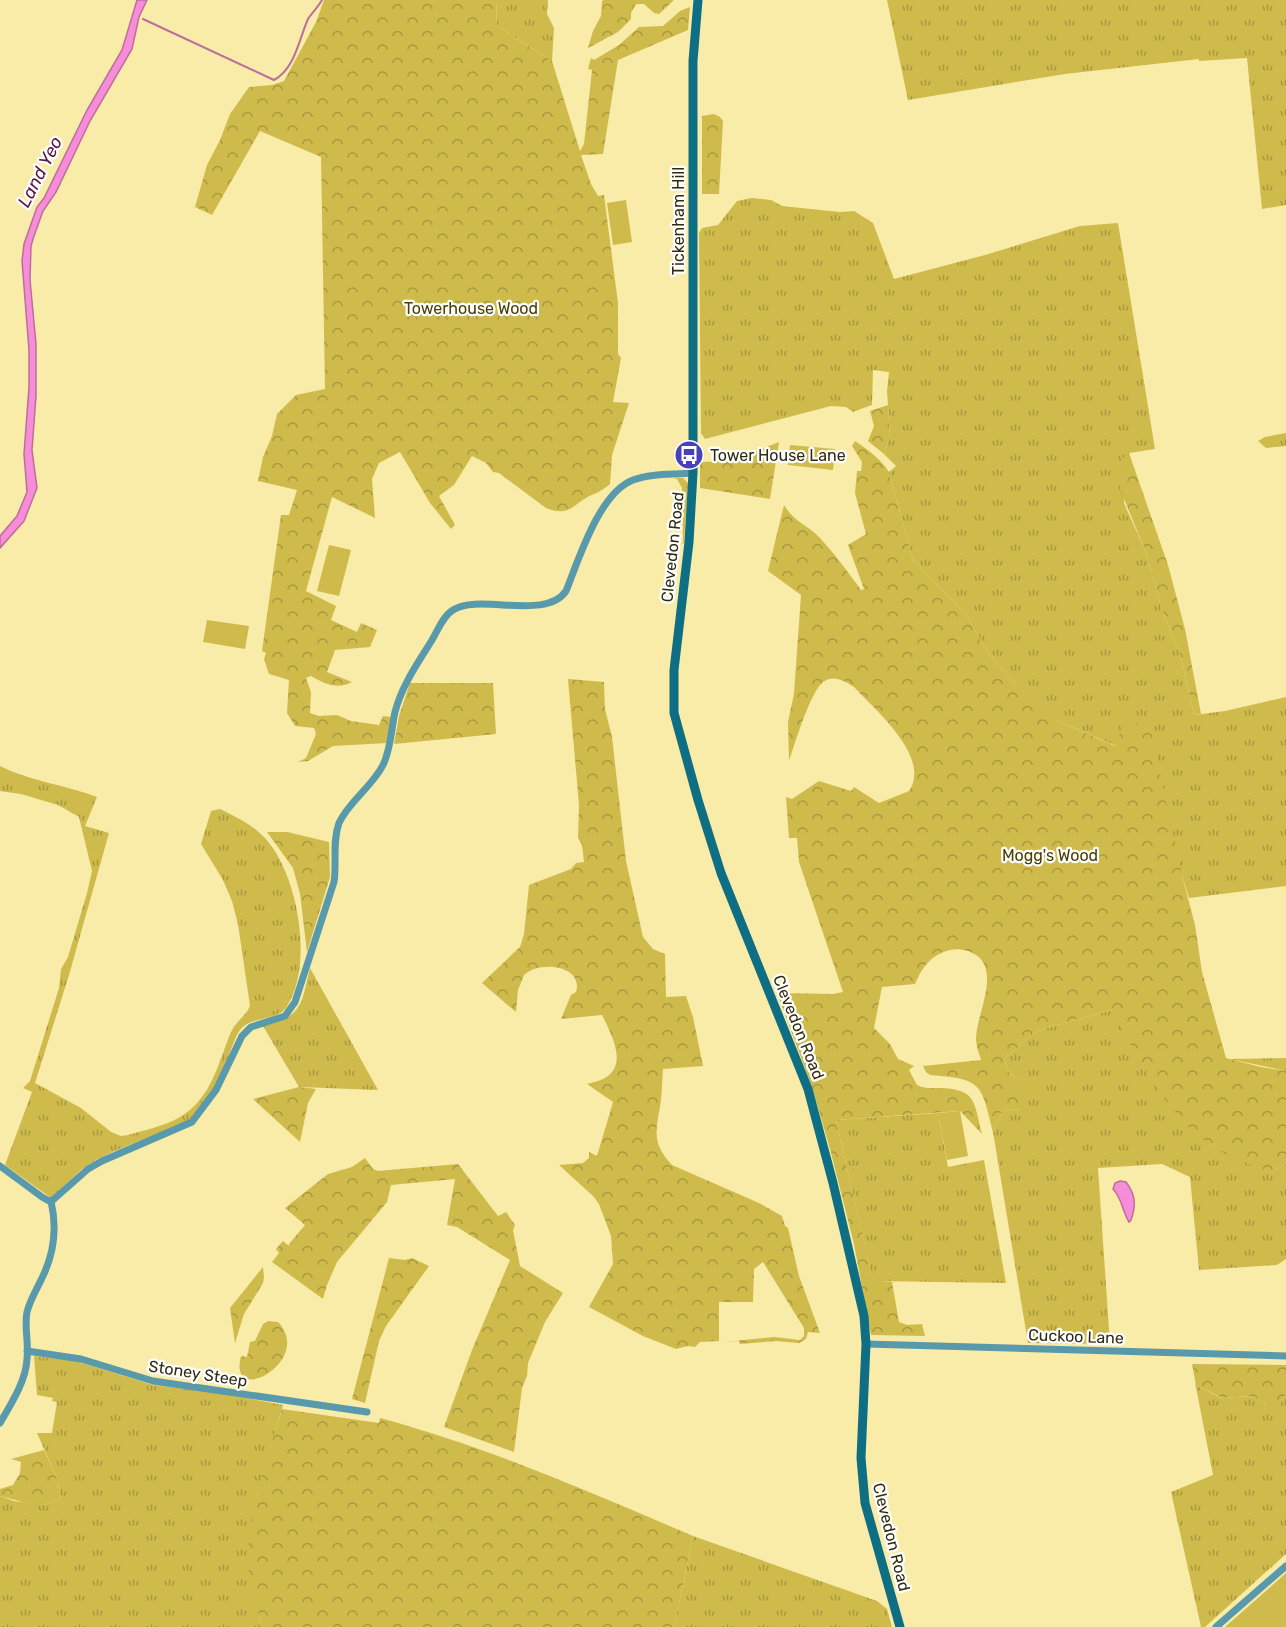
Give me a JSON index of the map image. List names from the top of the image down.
{
  "streets": {
    "main road": ["Tickenham Hill", "Clevedon Road"],
    "street": ["Cuckoo Lane", "Stoney Steep"]
  },
  "crossings": [
    ["Tickenham Hill", "Clevedon Road"],
    ["Clevedon Road", "Cuckoo Lane"]
  ],
  "water": ["Land Yeo"],
  "parks": ["Towerhouse Wood", "Mogg's Wood"],
  "places": {
    "bus stop": ["Tower House Lane"]
  }
}
